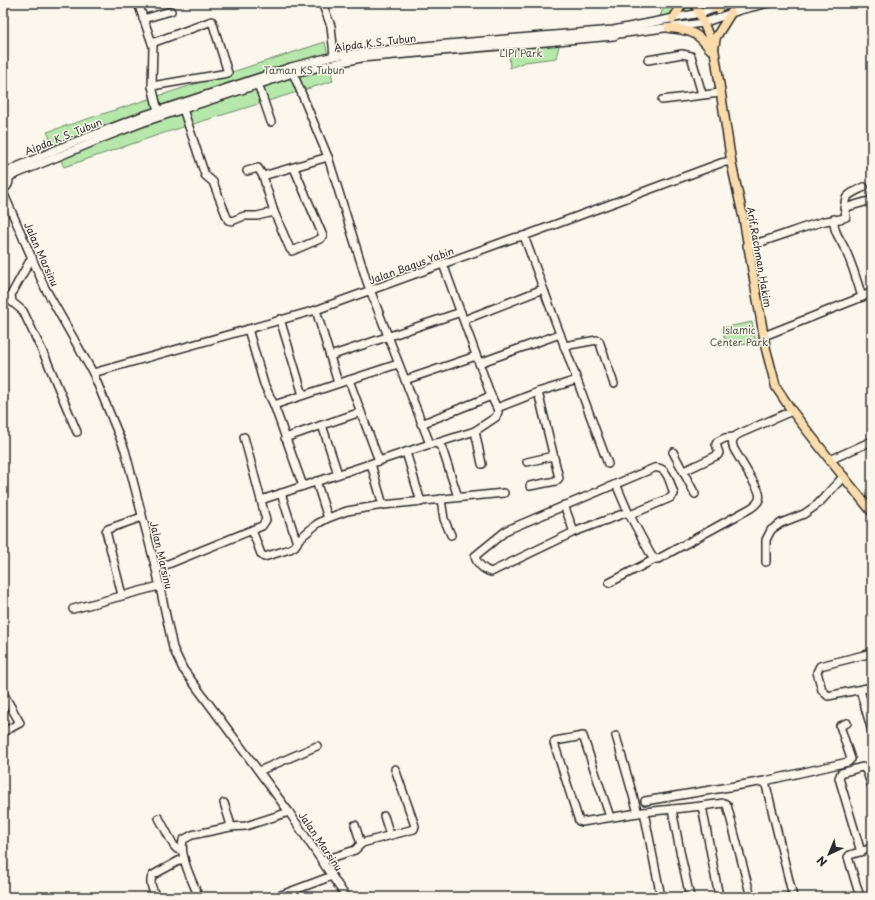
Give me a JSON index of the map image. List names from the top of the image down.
{
  "streets": {
    "main road": ["Arif Rachman Hakim"],
    "street": ["Aipda K.S. Tubun", "Jalan Marsinu", "Jalan Bagus Yabin"]
  },
  "crossings": [
    ["Aipda K.S. Tubun", "Arif Rachman Hakim"],
    ["Jalan Marsinu", "Jalan Bagus Yabin"],
    ["Arif Rachman Hakim", "Jalan Bagus Yabin"]
  ],
  "parks": ["LIPI Park", "Taman KS Tubun", "Islamic Center Park"],
  "north": "bottom left"
}
